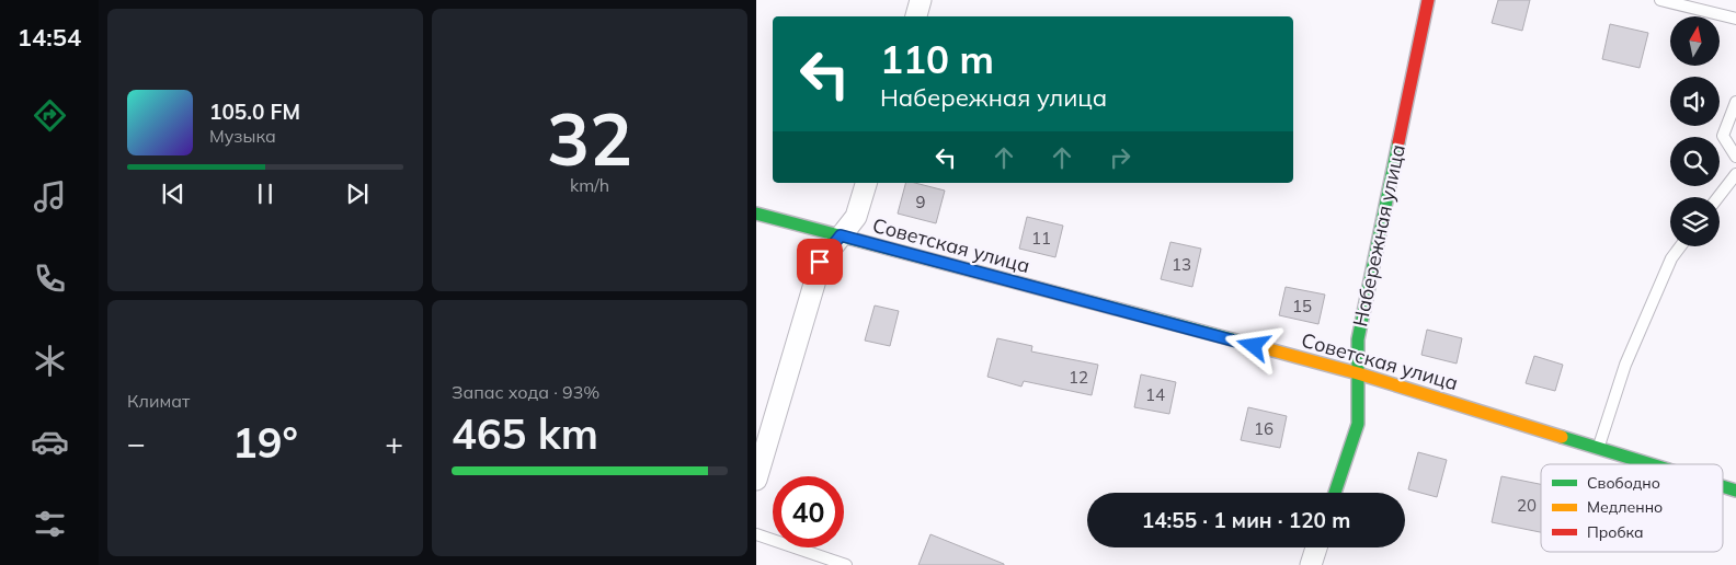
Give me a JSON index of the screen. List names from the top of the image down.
{
  "streets": {
    "street": ["Набережная улица", "Советская улица"]
  },
  "crossings": [
    ["Набережная улица", "Советская улица"]
  ],
  "house_numbers": [
    "9",
    "11",
    "13",
    "15",
    "12",
    "14",
    "16",
    "20"
  ],
  "legend": ["Свободно", "Медленно", "Пробка"],
  "north": "top",
  "page": {
    "tabs": "14:54",
    "tile": [
      ["32", "km/h"],
      "Климат",
      ["Запас хода · 93%", "465 km"]
    ],
    "turn": ["110 m", "Набережная улица"],
    "song": ["105.0 FM", "Музыка"],
    "heat": ["−", "19°", "+"],
    "limit": "40",
    "trip": "14:55 · 1 мин · 120 m"
  }
}
